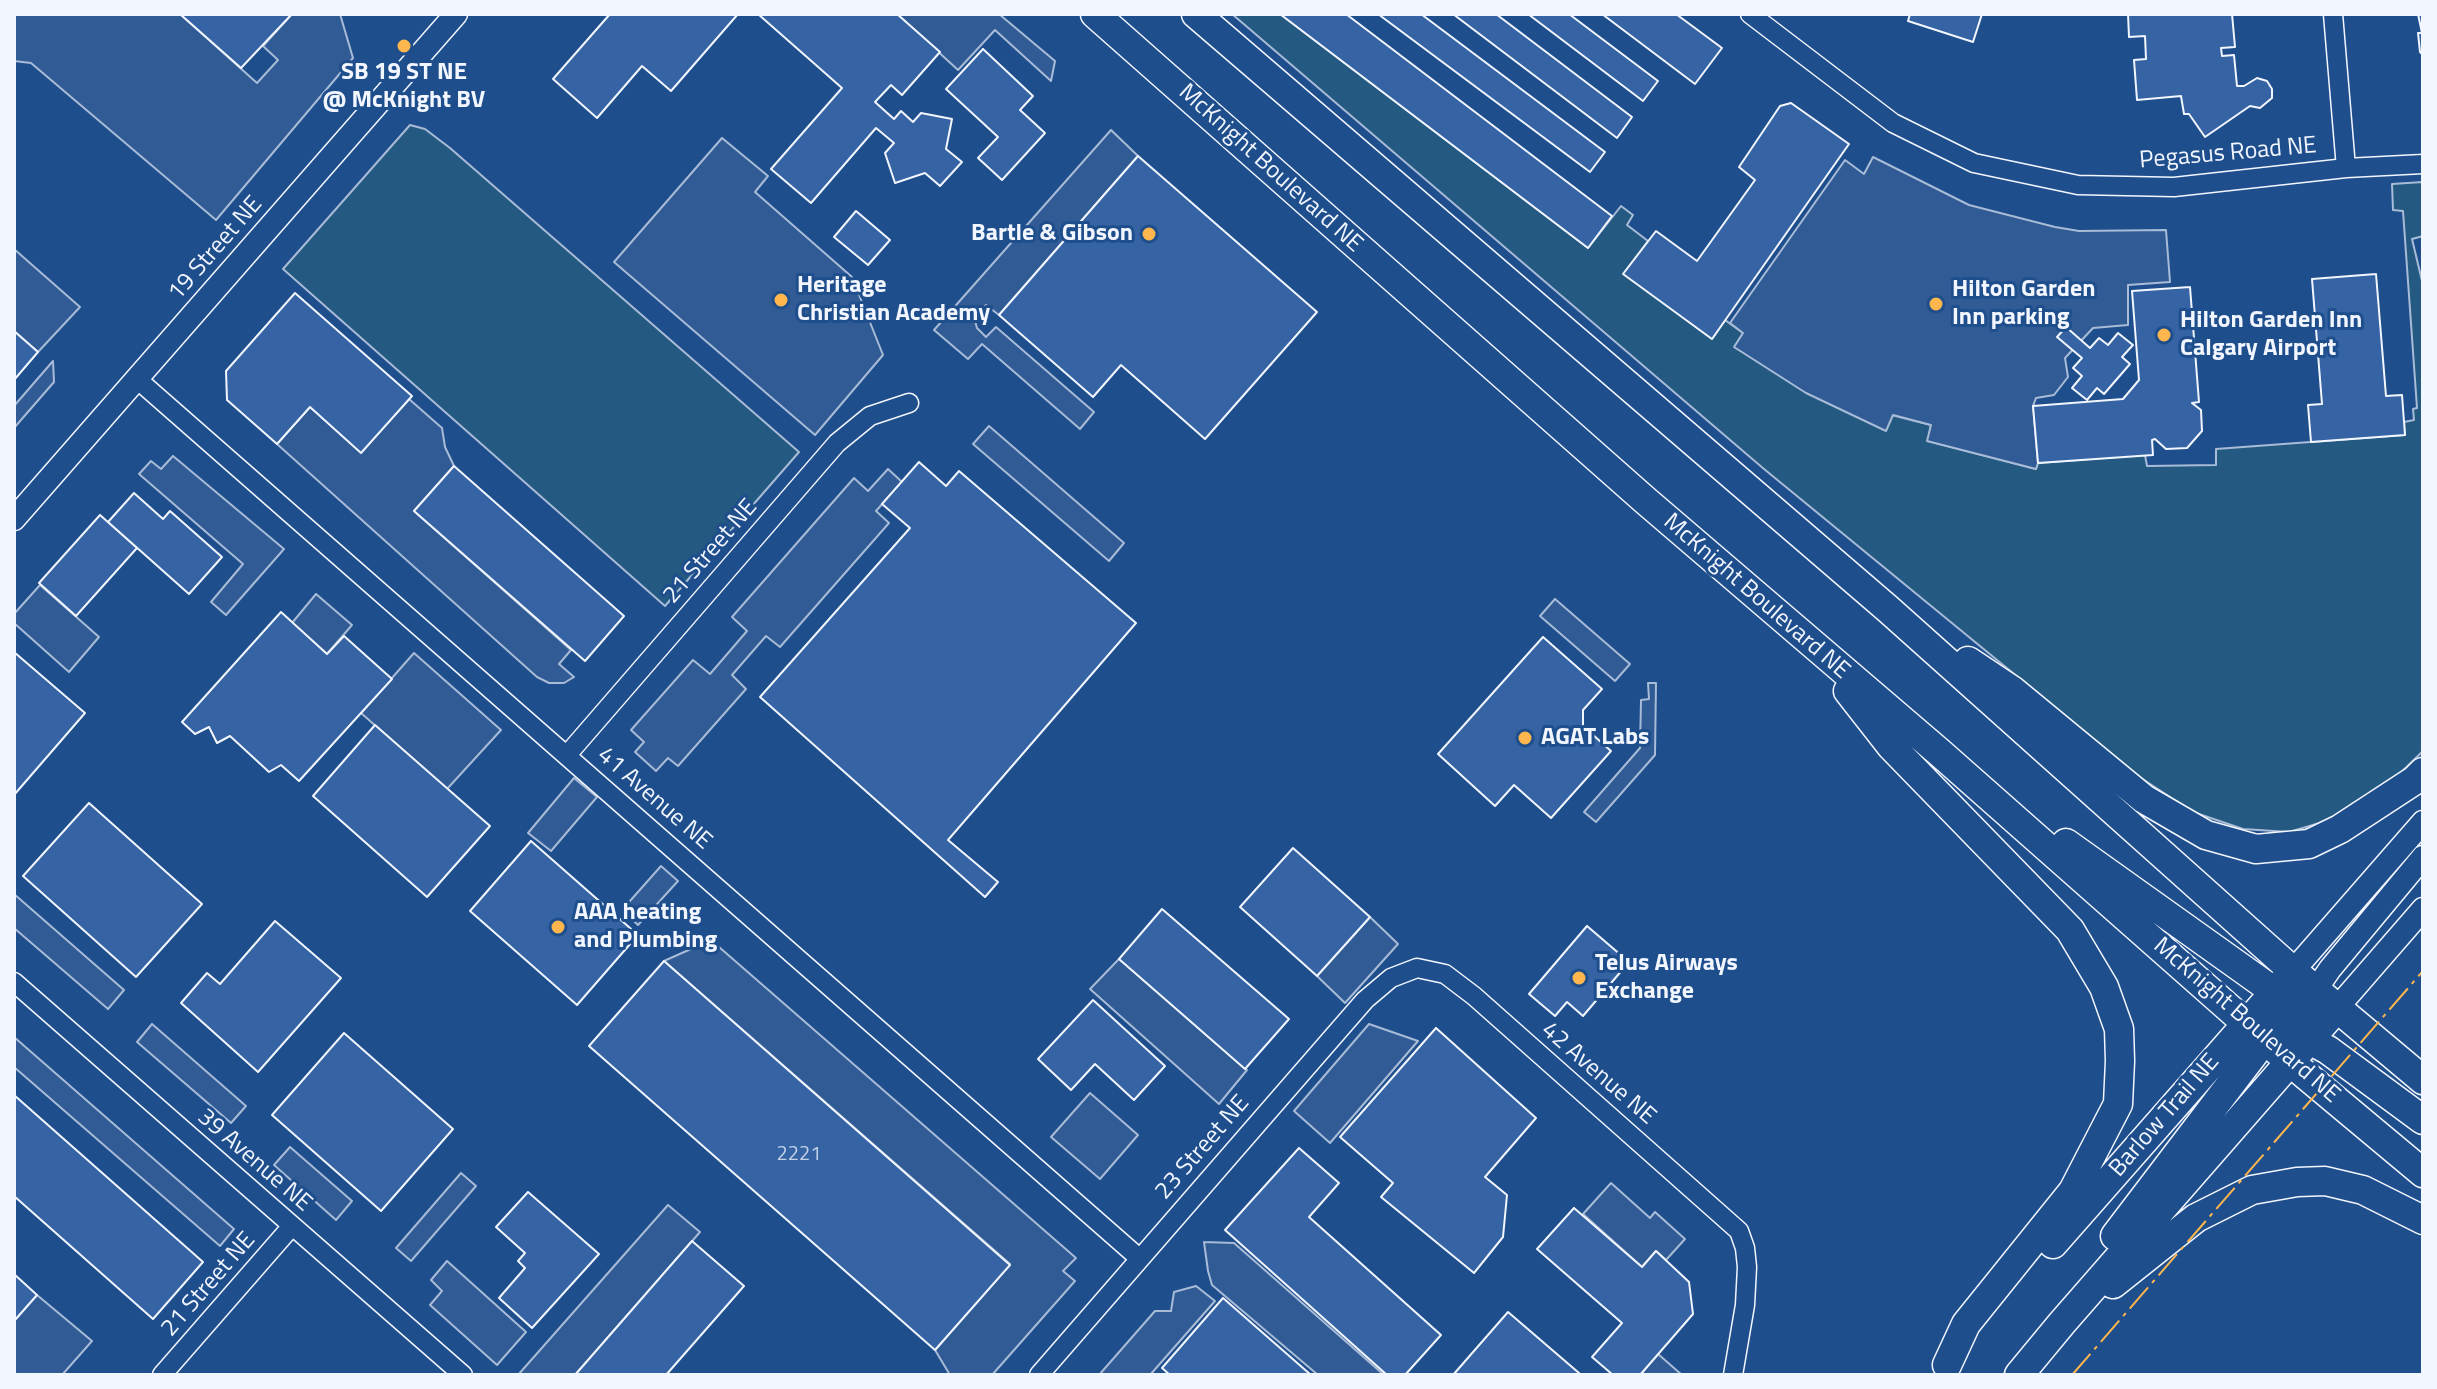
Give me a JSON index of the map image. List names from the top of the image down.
{
  "streets": {
    "main road": ["McKnight Boulevard NE", "Barlow Trail NE"],
    "street": [
      "Pegasus Road NE",
      "19 Street NE",
      "21 Street NE",
      "41 Avenue NE",
      "42 Avenue NE",
      "23 Street NE",
      "39 Avenue NE"
    ]
  },
  "crossings": [
    ["McKnight Boulevard NE", "Barlow Trail NE"],
    ["19 Street NE", "41 Avenue NE"],
    ["21 Street NE", "41 Avenue NE"],
    ["21 Street NE", "39 Avenue NE"],
    ["41 Avenue NE", "23 Street NE"],
    ["42 Avenue NE", "23 Street NE"]
  ],
  "places": [
    "SB 19 ST NE @ McKnight BV",
    "Bartle & Gibson",
    "Heritage Christian Academy",
    "Hilton Garden Inn parking",
    "Hilton Garden Inn Calgary Airport",
    "AGAT Labs",
    "AAA heating and Plumbing",
    "Telus Airways Exchange"
  ],
  "house_numbers": ["2221"]
}
